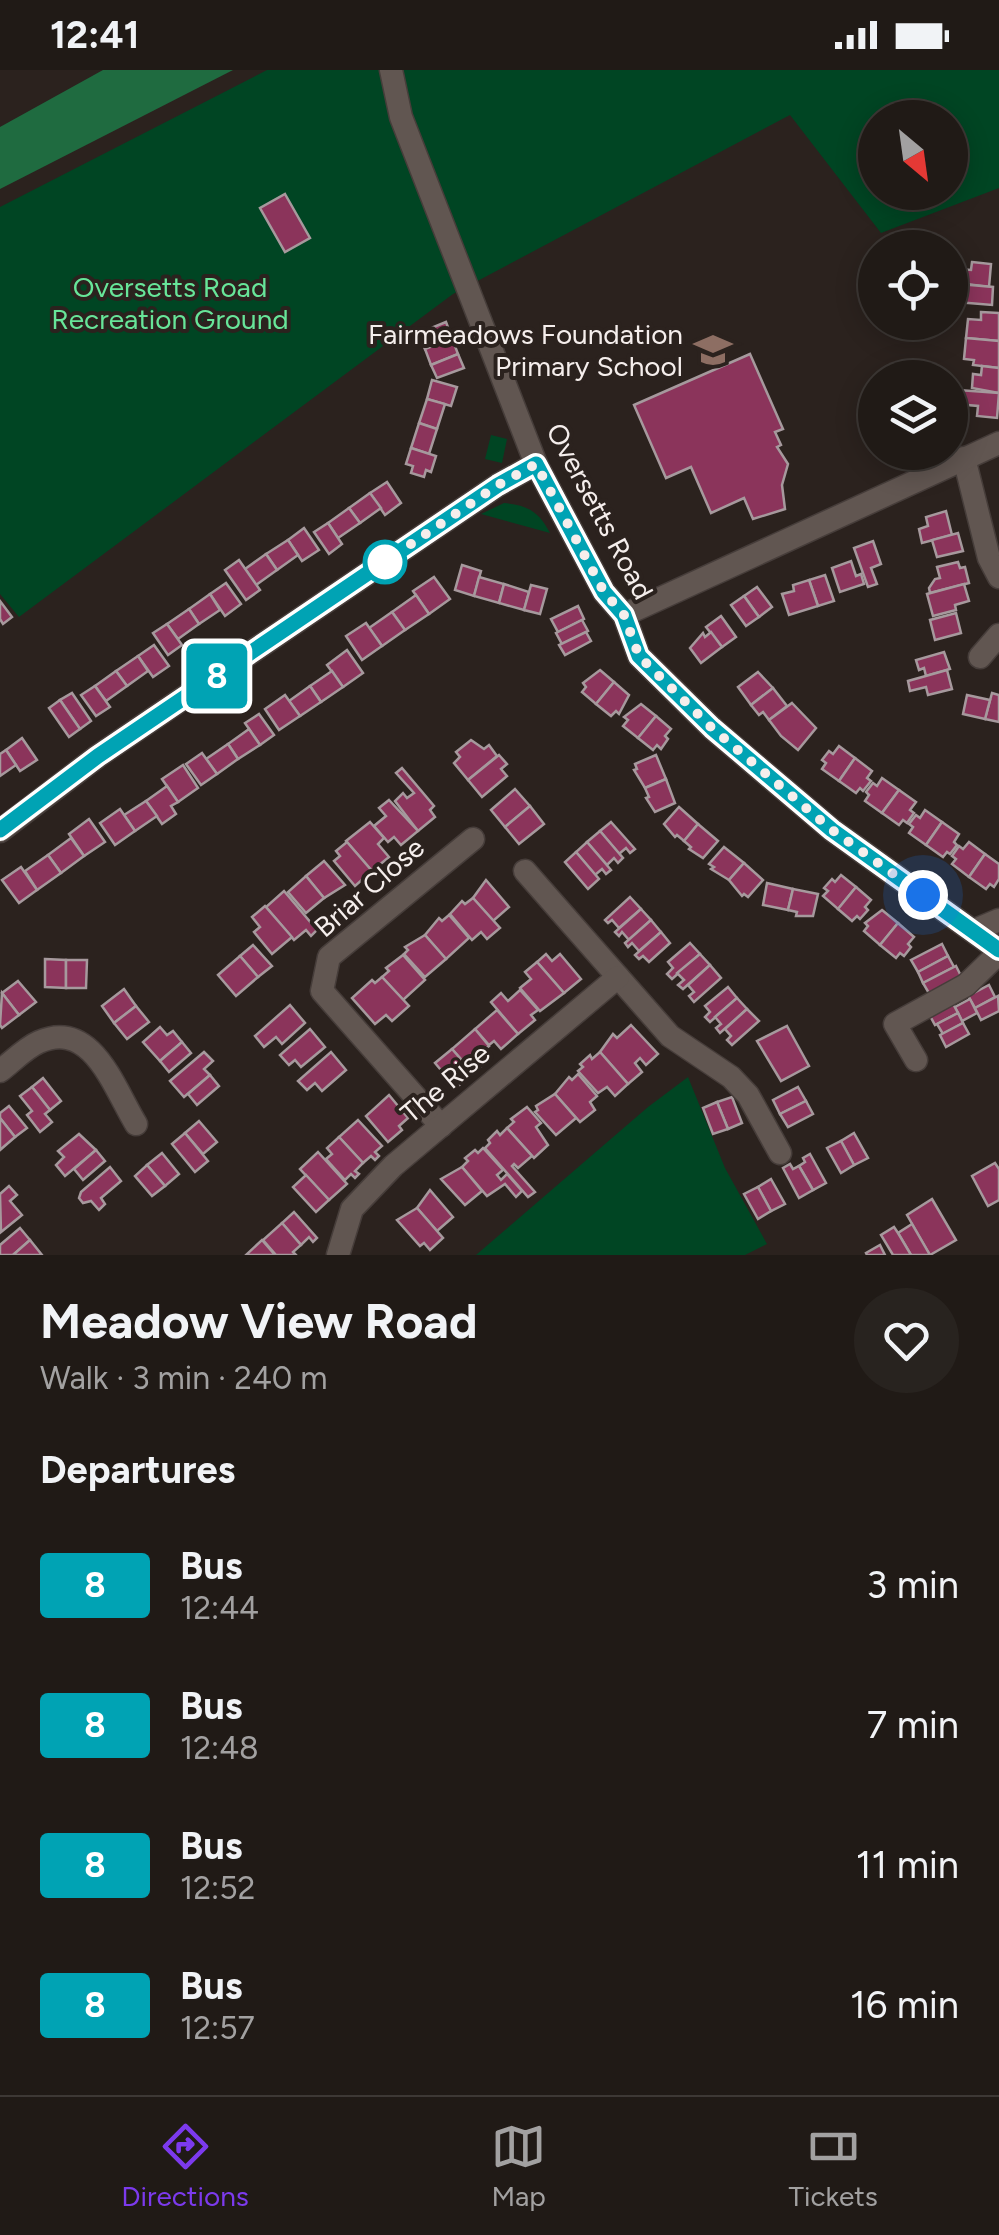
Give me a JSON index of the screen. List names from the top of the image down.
{
  "streets": {
    "street": ["Oversetts Road", "Briar Close", "The Rise"]
  },
  "crossings": [
    ["Briar Close", "The Rise"]
  ],
  "parks": ["Oversetts Road Recreation Ground"],
  "places": {
    "school or university": ["Fairmeadows Foundation Primary School"]
  },
  "lines": ["bus line 8"],
  "north": "bottom right",
  "page": {
    "status": "12:41",
    "on_map": "8",
    "heading": [
      ["Meadow View Road", "Walk · 3 min · 240 m"],
      "Departures"
    ],
    "list": [
      {
        "mark": "8",
        "name": "Bus",
        "note": "12:44",
        "value": "3 min"
      },
      {
        "mark": "8",
        "name": "Bus",
        "note": "12:48",
        "value": "7 min"
      },
      {
        "mark": "8",
        "name": "Bus",
        "note": "12:52",
        "value": "11 min"
      },
      {
        "mark": "8",
        "name": "Bus",
        "note": "12:57",
        "value": "16 min"
      }
    ],
    "tabs": ["Directions", "Map", "Tickets"]
  }
}
